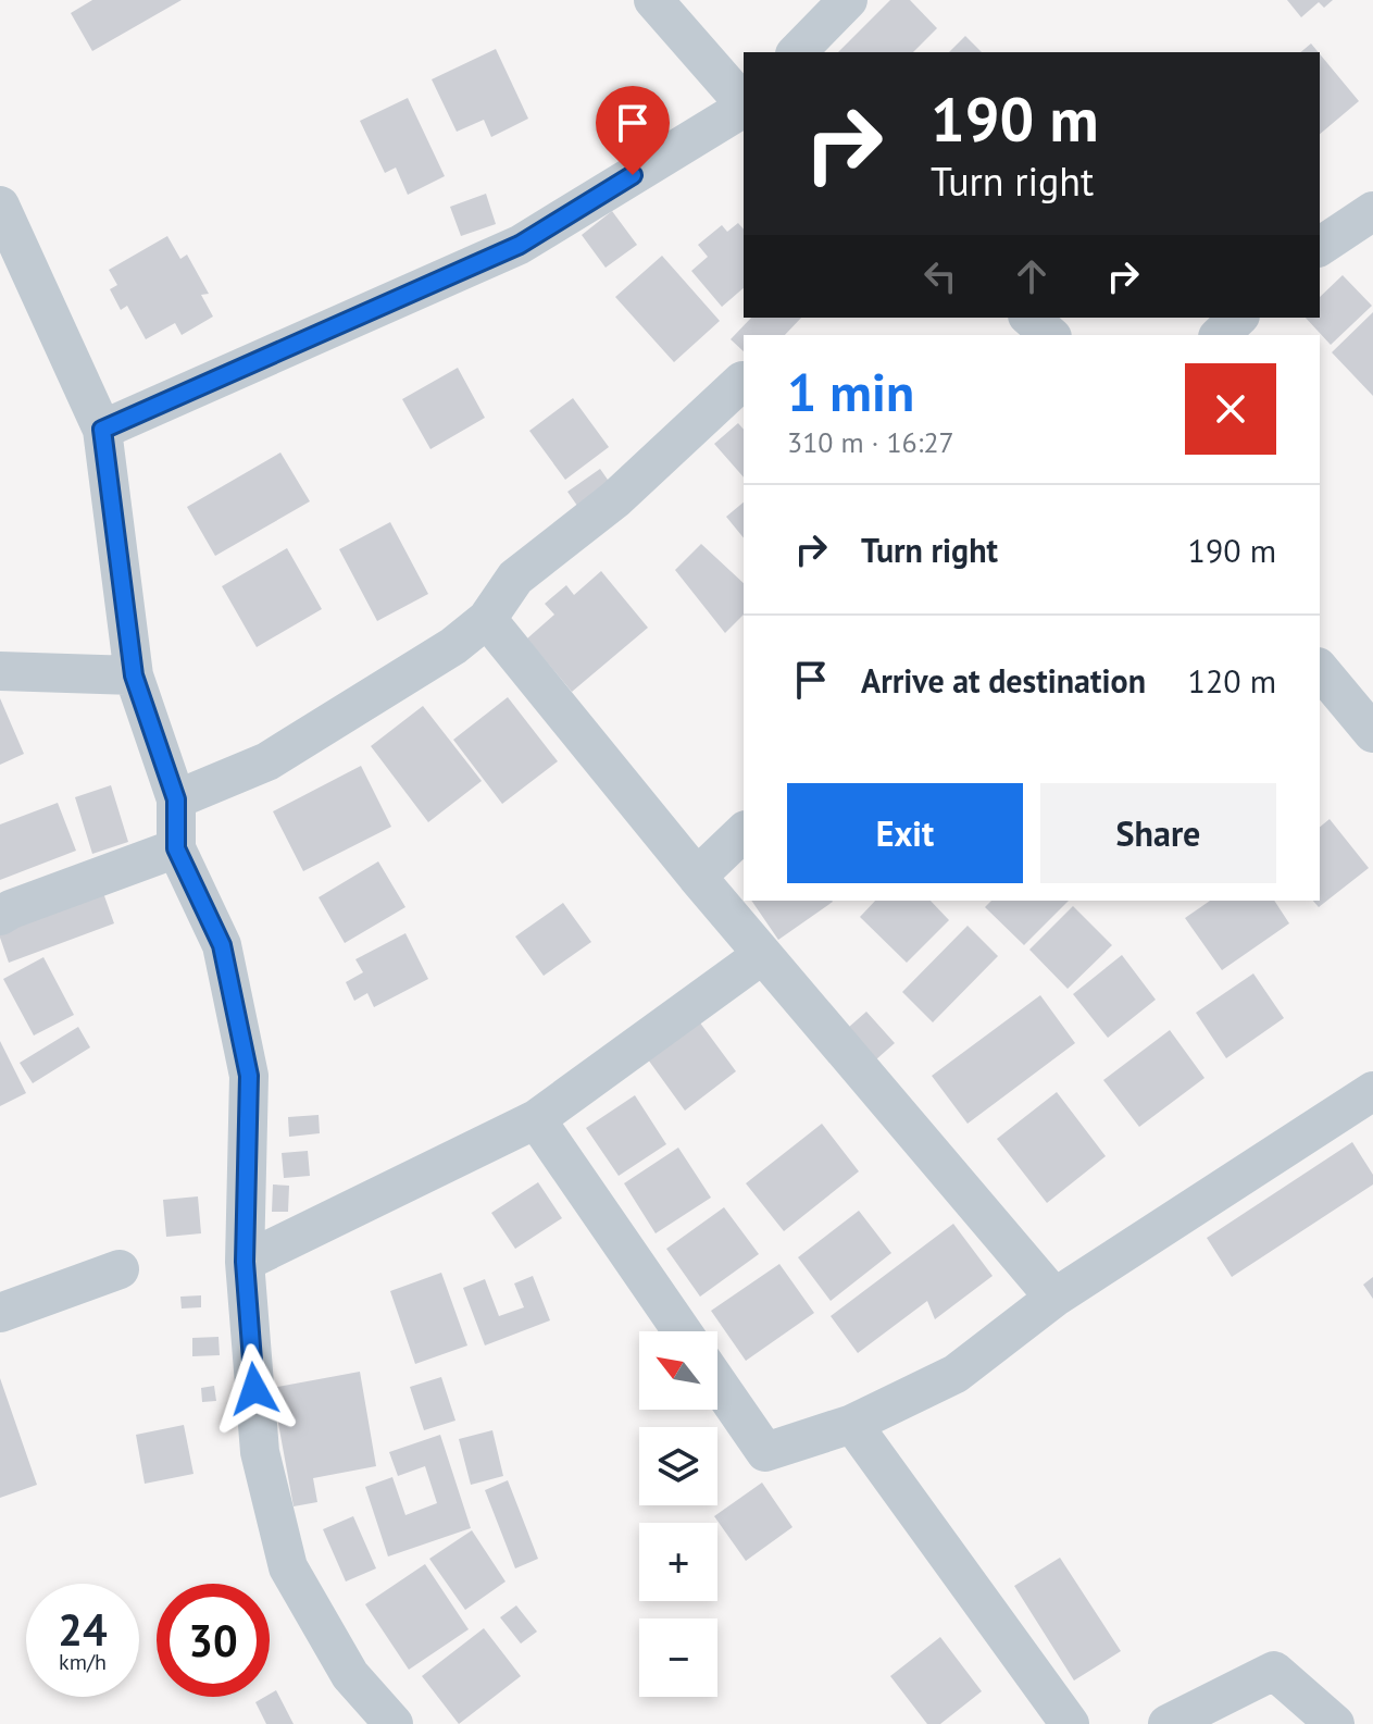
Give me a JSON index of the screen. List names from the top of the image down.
{
  "north": "top left",
  "page": {
    "turn": ["190 m", "Turn right"],
    "heading": ["1 min", "310 m · 16:27"],
    "list": [
      {
        "name": "Turn right",
        "value": "190 m"
      },
      {
        "name": "Arrive at destination",
        "value": "120 m"
      }
    ],
    "buttons": ["Exit", "Share"],
    "map_buttons": ["+", "−"],
    "speed": "24 km/h",
    "limit": "30"
  }
}
